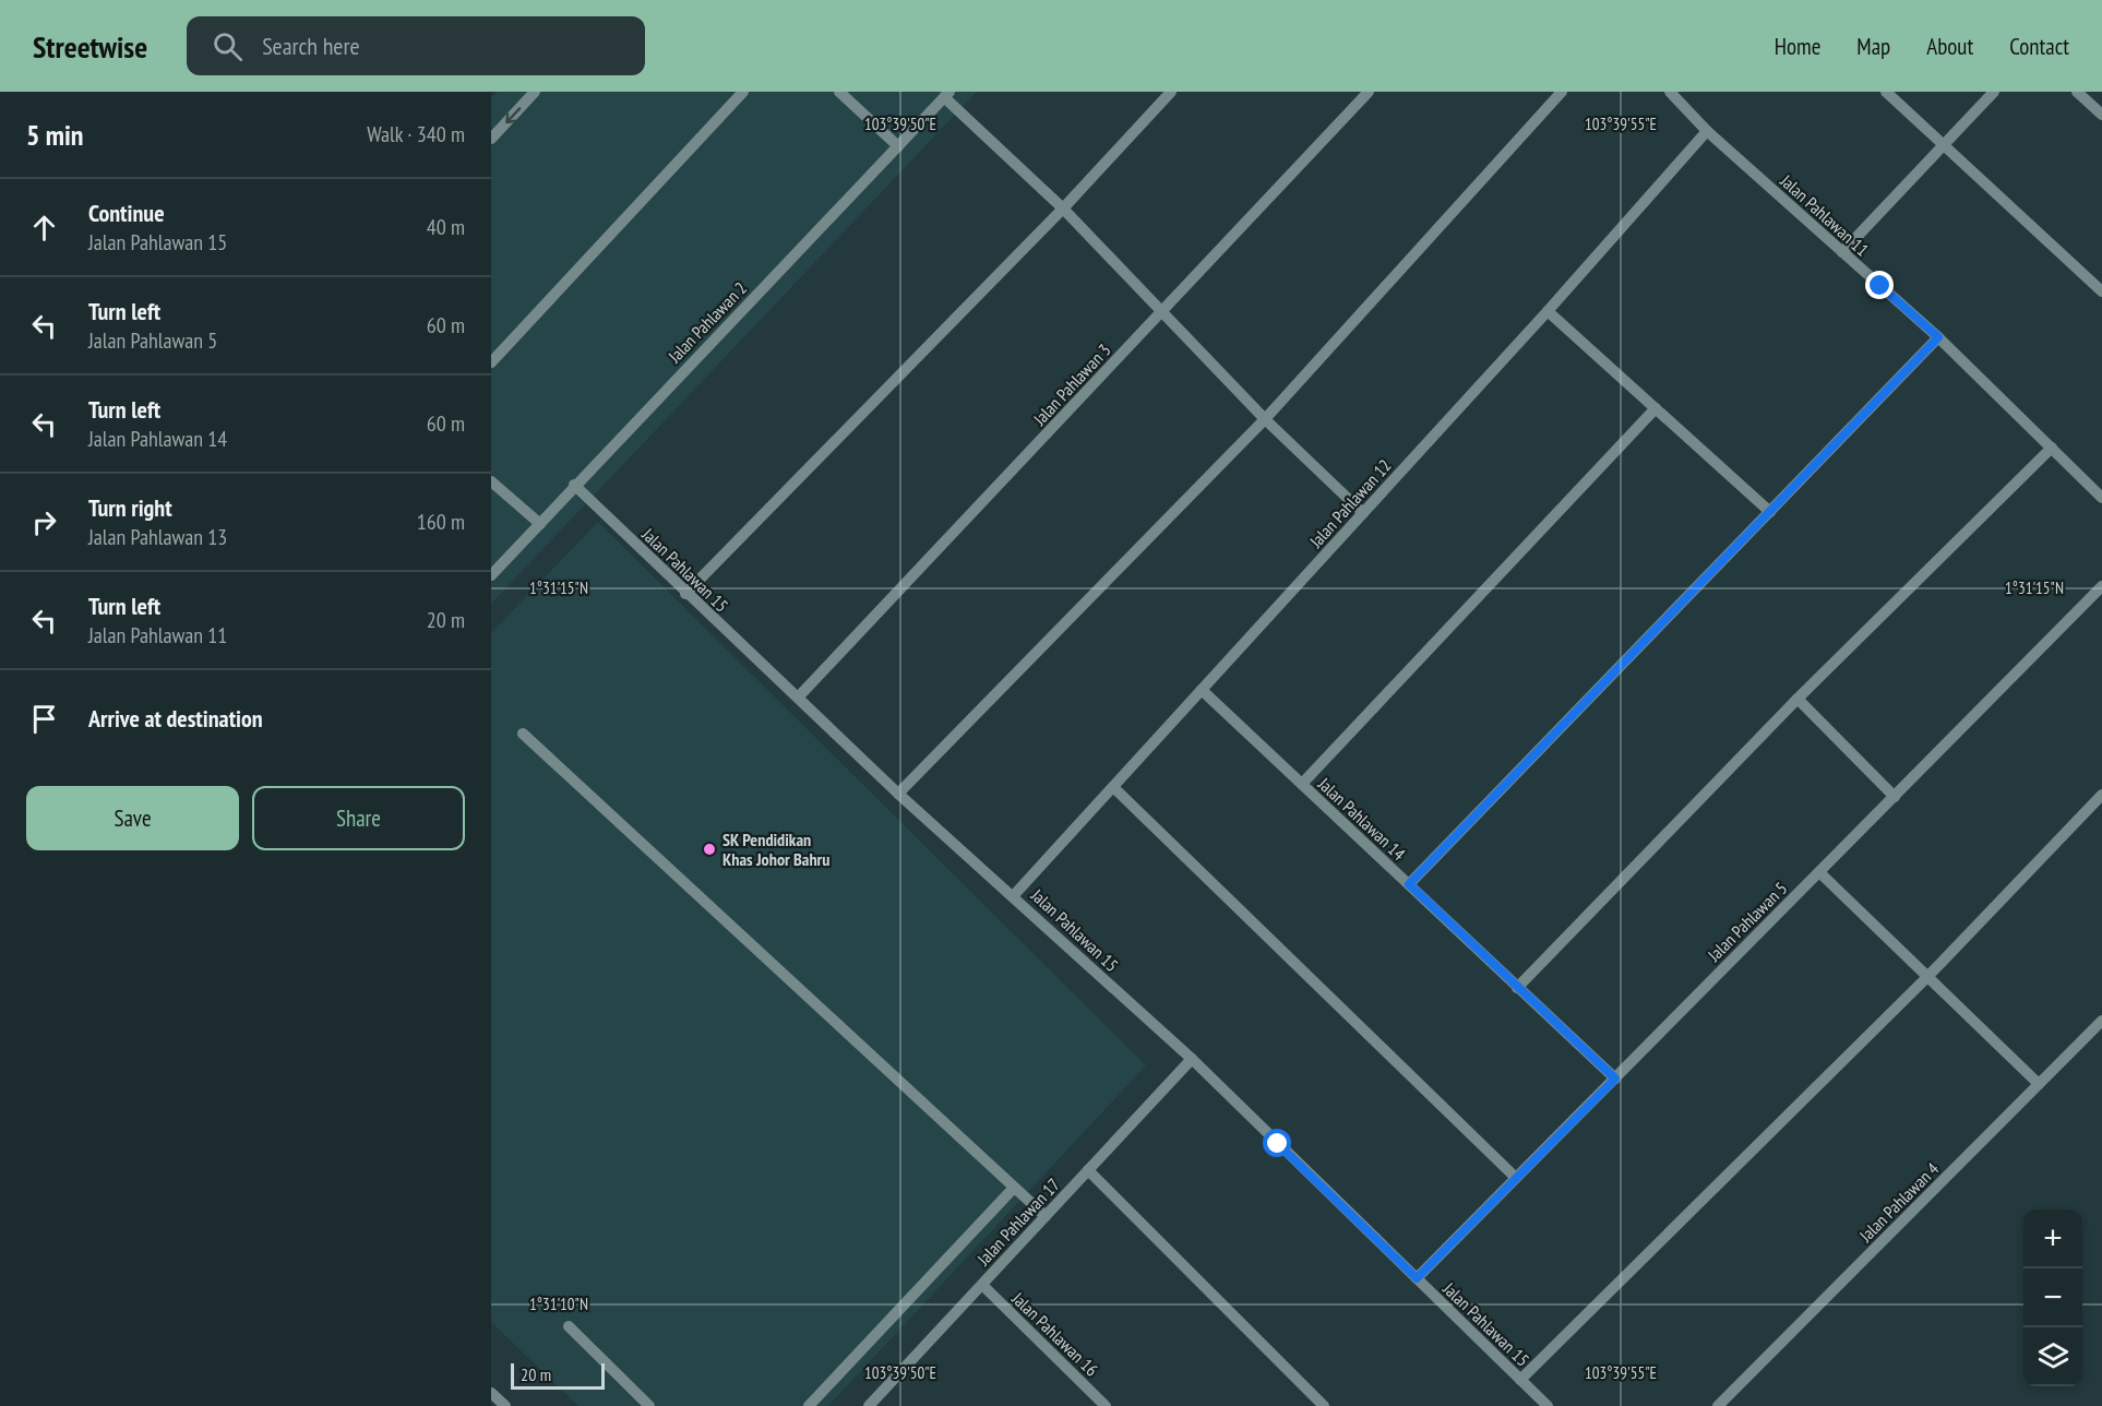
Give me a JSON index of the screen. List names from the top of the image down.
{
  "streets": {
    "street": [
      "Jalan Pahlawan 11",
      "Jalan Pahlawan 2",
      "Jalan Pahlawan 3",
      "Jalan Pahlawan 12",
      "Jalan Pahlawan 15",
      "Jalan Pahlawan 14",
      "Jalan Pahlawan 5",
      "Jalan Pahlawan 4",
      "Jalan Pahlawan 17",
      "Jalan Pahlawan 16"
    ]
  },
  "crossings": [
    ["Jalan Pahlawan 11", "Jalan Pahlawan 12"],
    ["Jalan Pahlawan 2", "Jalan Pahlawan 15"],
    ["Jalan Pahlawan 3", "Jalan Pahlawan 15"],
    ["Jalan Pahlawan 12", "Jalan Pahlawan 15"],
    ["Jalan Pahlawan 12", "Jalan Pahlawan 14"],
    ["Jalan Pahlawan 15", "Jalan Pahlawan 5"],
    ["Jalan Pahlawan 15", "Jalan Pahlawan 17"],
    ["Jalan Pahlawan 14", "Jalan Pahlawan 5"],
    ["Jalan Pahlawan 17", "Jalan Pahlawan 16"]
  ],
  "places": ["SK Pendidikan Khas Johor Bahru"],
  "scale_bar": "20 m",
  "page": {
    "header": "Streetwise",
    "search": "Search here",
    "nav": [
      "Home",
      "Map",
      "About",
      "Contact"
    ],
    "heading": ["5 min", "Walk · 340 m"],
    "list": [
      ["Continue", "Jalan Pahlawan 15", "40 m"],
      ["Turn left", "Jalan Pahlawan 5", "60 m"],
      ["Turn left", "Jalan Pahlawan 14", "60 m"],
      ["Turn right", "Jalan Pahlawan 13", "160 m"],
      ["Turn left", "Jalan Pahlawan 11", "20 m"],
      "Arrive at destination"
    ],
    "buttons": ["Save", "Share"],
    "map_buttons": ["+", "−"],
    "scale": "20 m"
  },
  "coordinates": [
    "103°39'50\"E",
    "103°39'55\"E",
    "1°31'15\"N",
    "1°31'10\"N"
  ]
}
